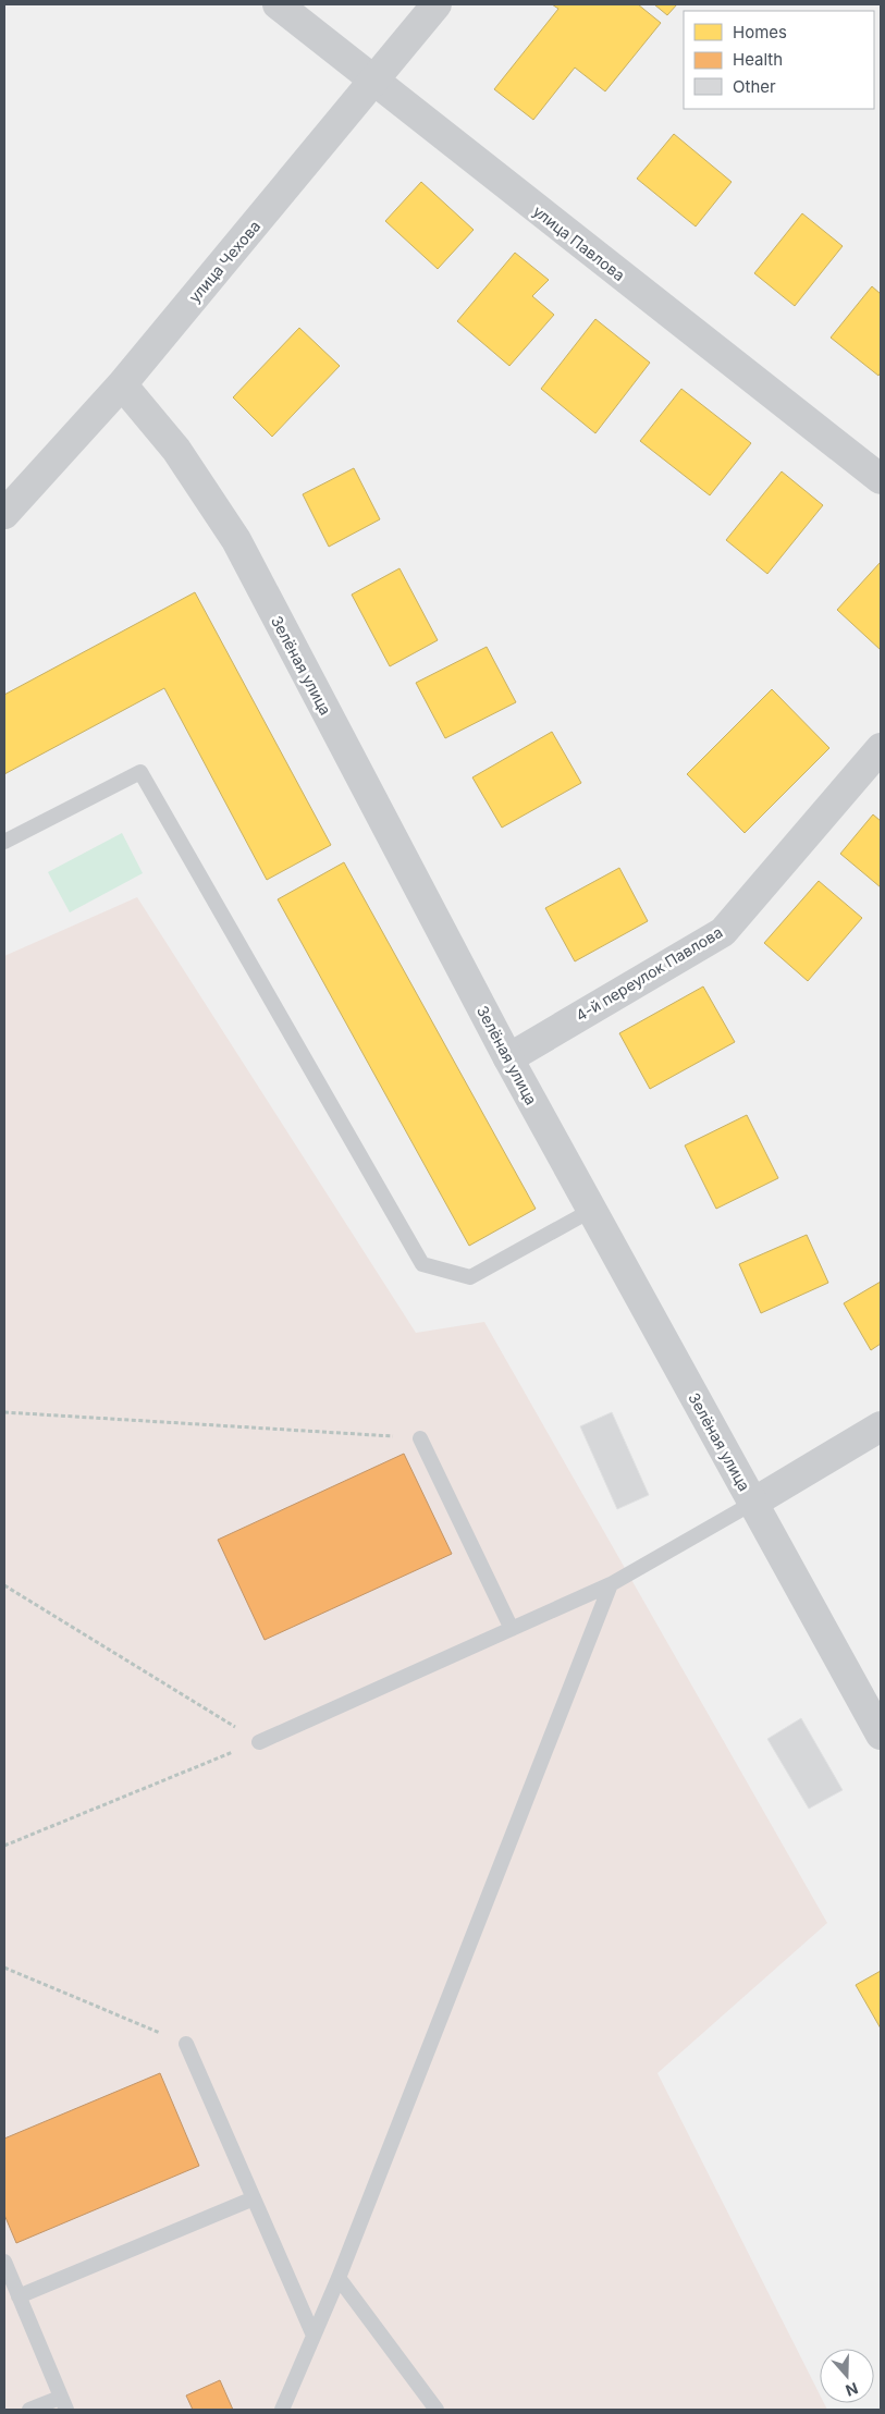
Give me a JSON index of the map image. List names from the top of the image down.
{
  "streets": {
    "street": [
      "улица Павлова",
      "улица Чехова",
      "Зелёная улица",
      "4-й переулок Павлова"
    ]
  },
  "crossings": [
    ["улица Павлова", "улица Чехова"],
    ["улица Чехова", "Зелёная улица"],
    ["Зелёная улица", "4-й переулок Павлова"]
  ],
  "legend": ["Homes", "Health", "Other"],
  "north": "bottom"
}
